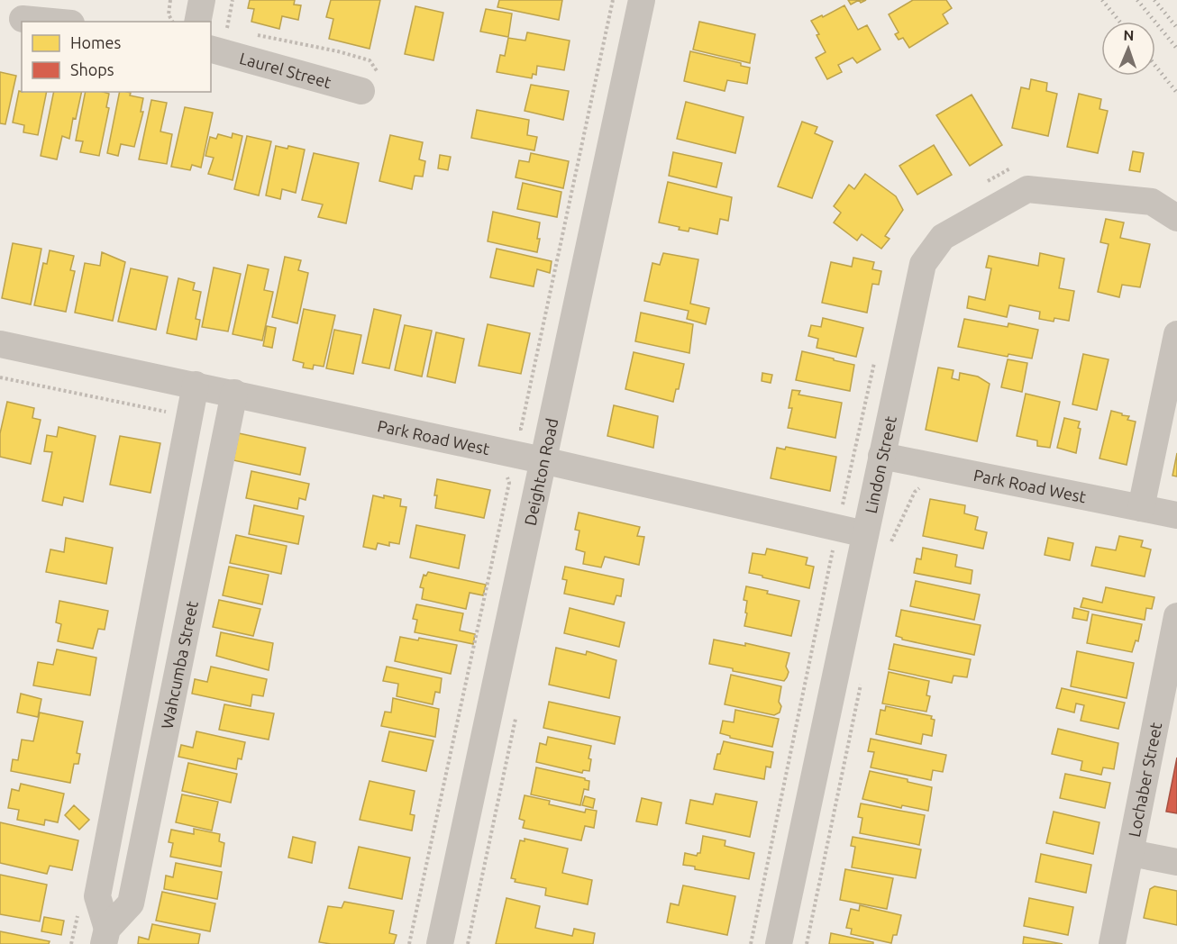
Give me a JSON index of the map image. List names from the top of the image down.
{
  "streets": {
    "street": [
      "Laurel Street",
      "Park Road West",
      "Lindon Street",
      "Deighton Road",
      "Wahcumba Street",
      "Lochaber Street"
    ]
  },
  "crossings": [
    ["Park Road West", "Lindon Street"],
    ["Park Road West", "Deighton Road"],
    ["Park Road West", "Wahcumba Street"]
  ],
  "legend": ["Homes", "Shops"],
  "north": "top"
}
